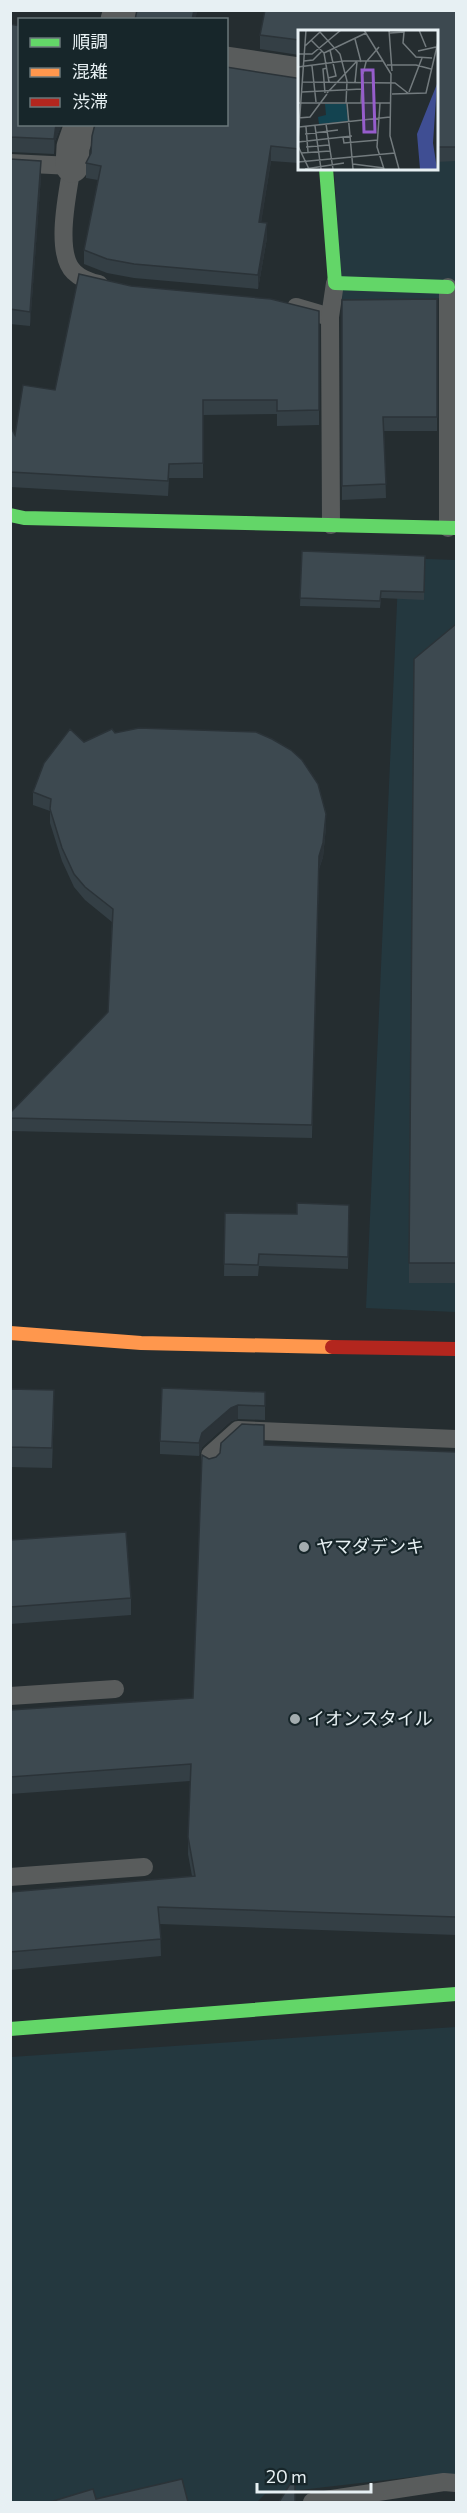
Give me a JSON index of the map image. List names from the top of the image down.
{
  "places": ["ヤマダデンキ", "イオンスタイル"],
  "legend": ["順調", "混雑", "渋滞"],
  "scale_bar": "20 m"
}
